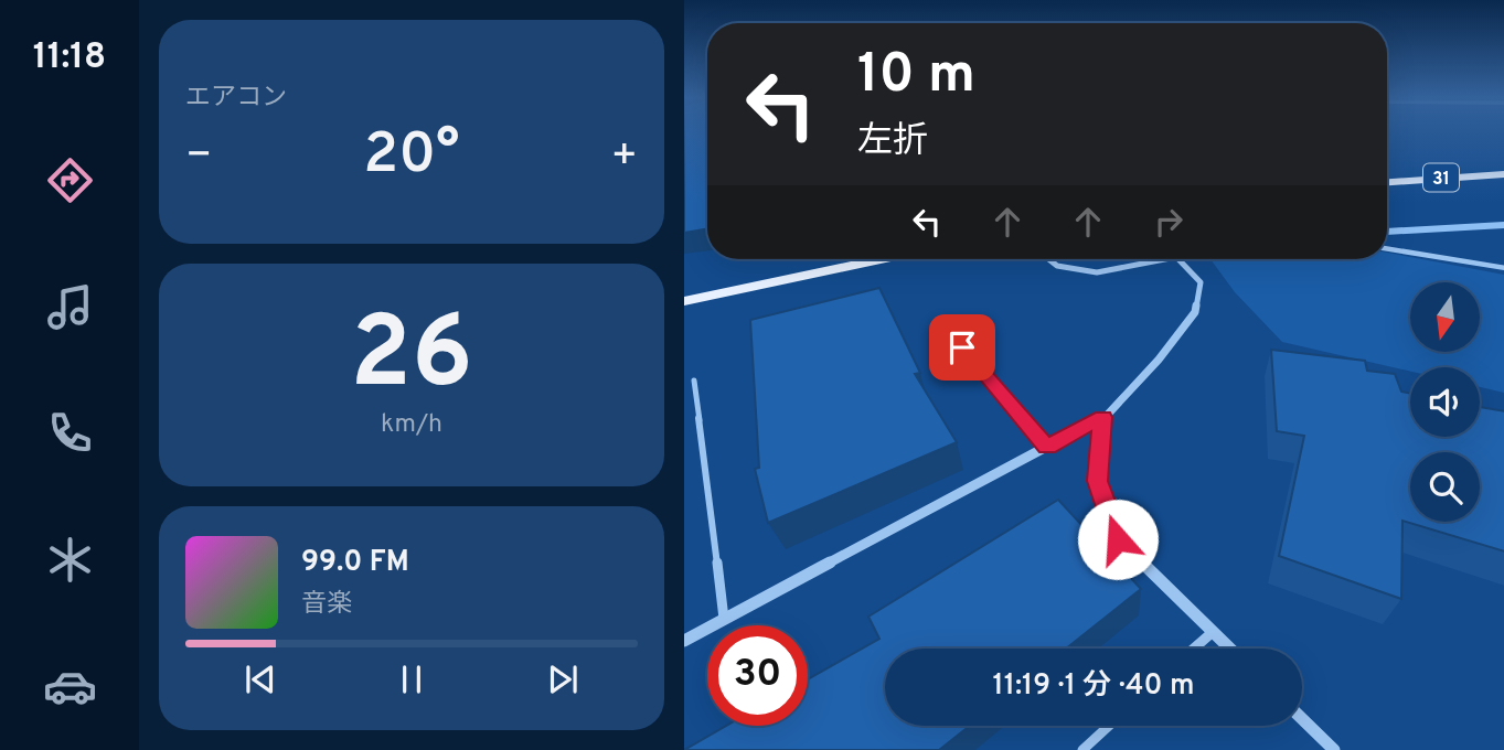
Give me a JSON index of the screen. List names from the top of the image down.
{
  "streets": {
    "main road": ["31"]
  },
  "north": "bottom",
  "page": {
    "tabs": "11:18",
    "tile": [
      "エアコン",
      ["26", "km/h"]
    ],
    "turn": ["10 m", "左折"],
    "heat": ["−", "20°", "+"],
    "song": ["99.0 FM", "音楽"],
    "limit": "30",
    "trip": "11:19 · 1 分 · 40 m"
  }
}
